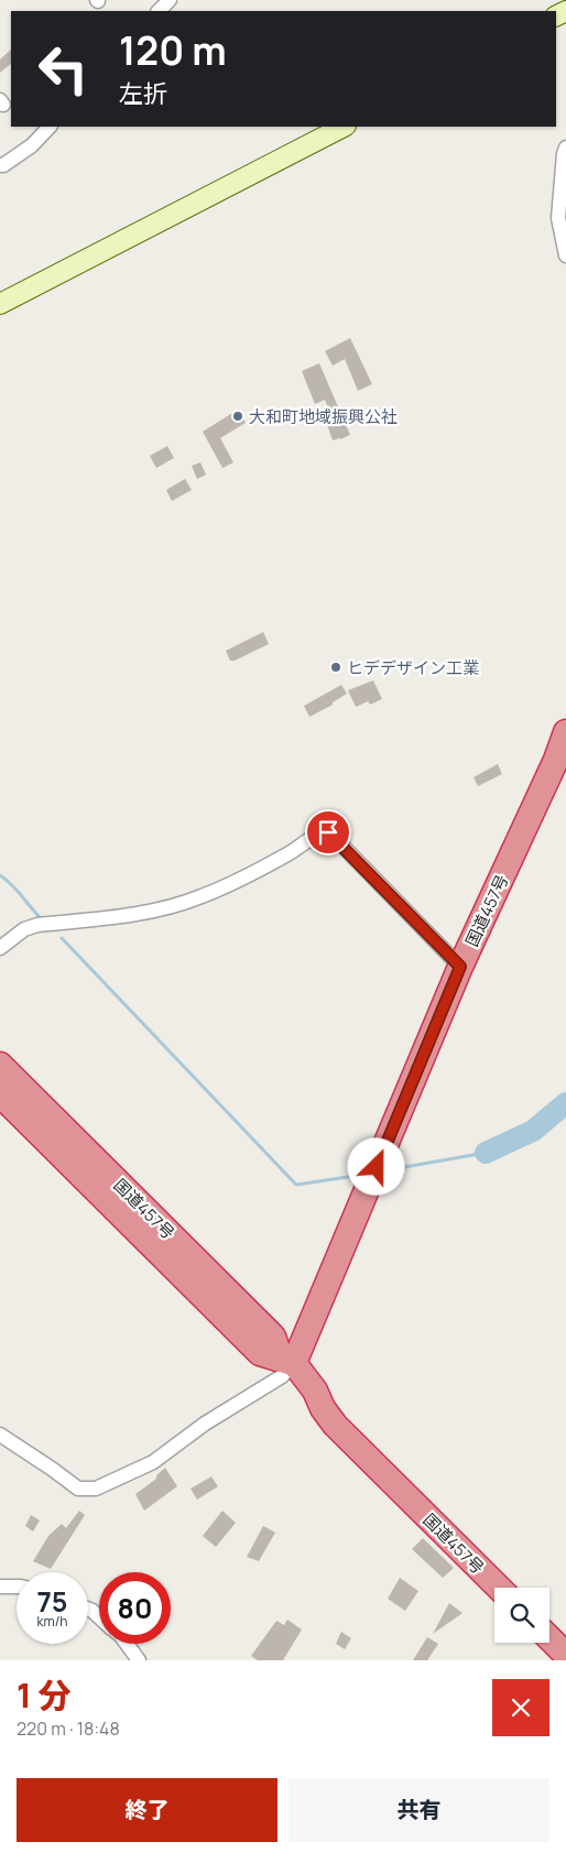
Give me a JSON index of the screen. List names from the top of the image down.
{
  "streets": {
    "highway": ["国道457号"]
  },
  "places": ["大和町地域振興公社", "ヒデデザイン工業"],
  "page": {
    "turn": ["120 m", "左折"],
    "speed": "75 km/h",
    "limit": "80",
    "heading": ["1 分", "220 m · 18:48"],
    "buttons": ["終了", "共有"]
  }
}
